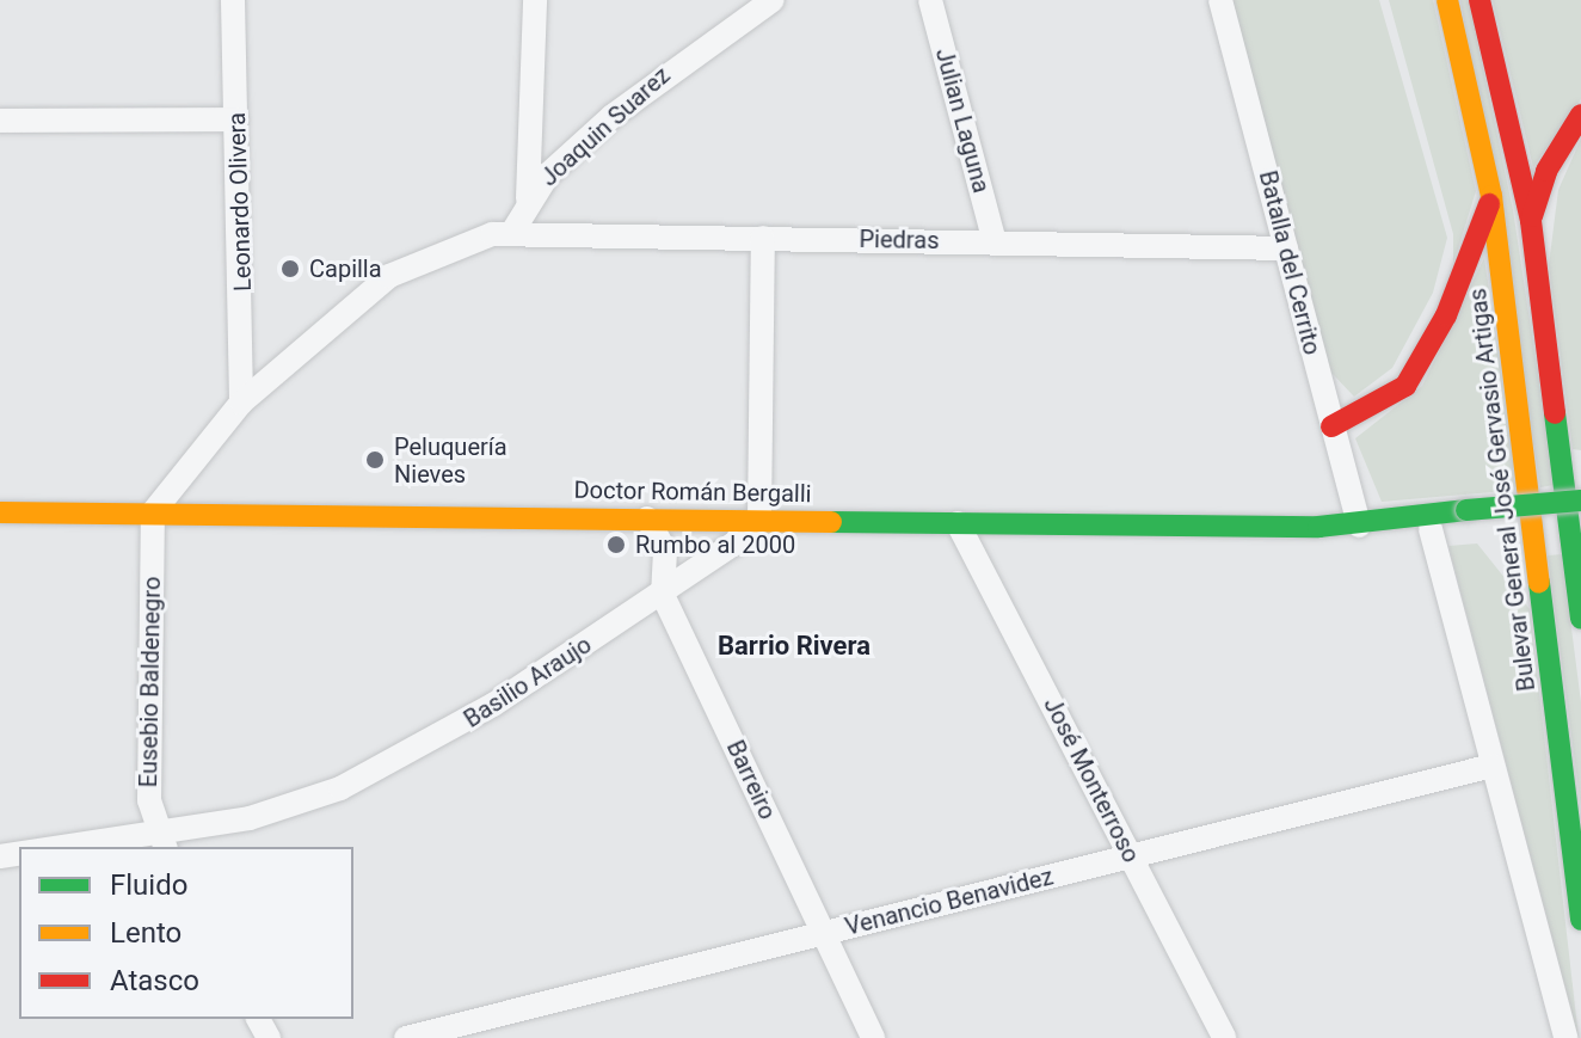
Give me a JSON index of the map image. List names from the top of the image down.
{
  "streets": {
    "main road": ["Bulevar General José Gervasio Artigas", "Doctor Román Bergalli"],
    "street": [
      "Julian Laguna",
      "Joaquin Suarez",
      "Leonardo Olivera",
      "Piedras",
      "Batalla del Cerrito",
      "Eusebio Baldenegro",
      "Basilio Araujo",
      "Barreiro",
      "José Monterroso",
      "Venancio Benavidez"
    ]
  },
  "crossings": [
    ["Julian Laguna", "Piedras"],
    ["Joaquin Suarez", "Piedras"],
    ["Piedras", "Batalla del Cerrito"],
    ["Batalla del Cerrito", "Doctor Román Bergalli"],
    ["Doctor Román Bergalli", "Eusebio Baldenegro"],
    ["Doctor Román Bergalli", "Basilio Araujo"],
    ["Doctor Román Bergalli", "Barreiro"],
    ["Doctor Román Bergalli", "José Monterroso"],
    ["Eusebio Baldenegro", "Basilio Araujo"],
    ["Basilio Araujo", "Barreiro"],
    ["Barreiro", "Venancio Benavidez"],
    ["José Monterroso", "Venancio Benavidez"]
  ],
  "districts": ["Barrio Rivera"],
  "places": ["Capilla", "Peluquería Nieves", "Rumbo al 2000"],
  "legend": ["Fluido", "Lento", "Atasco"]
}
